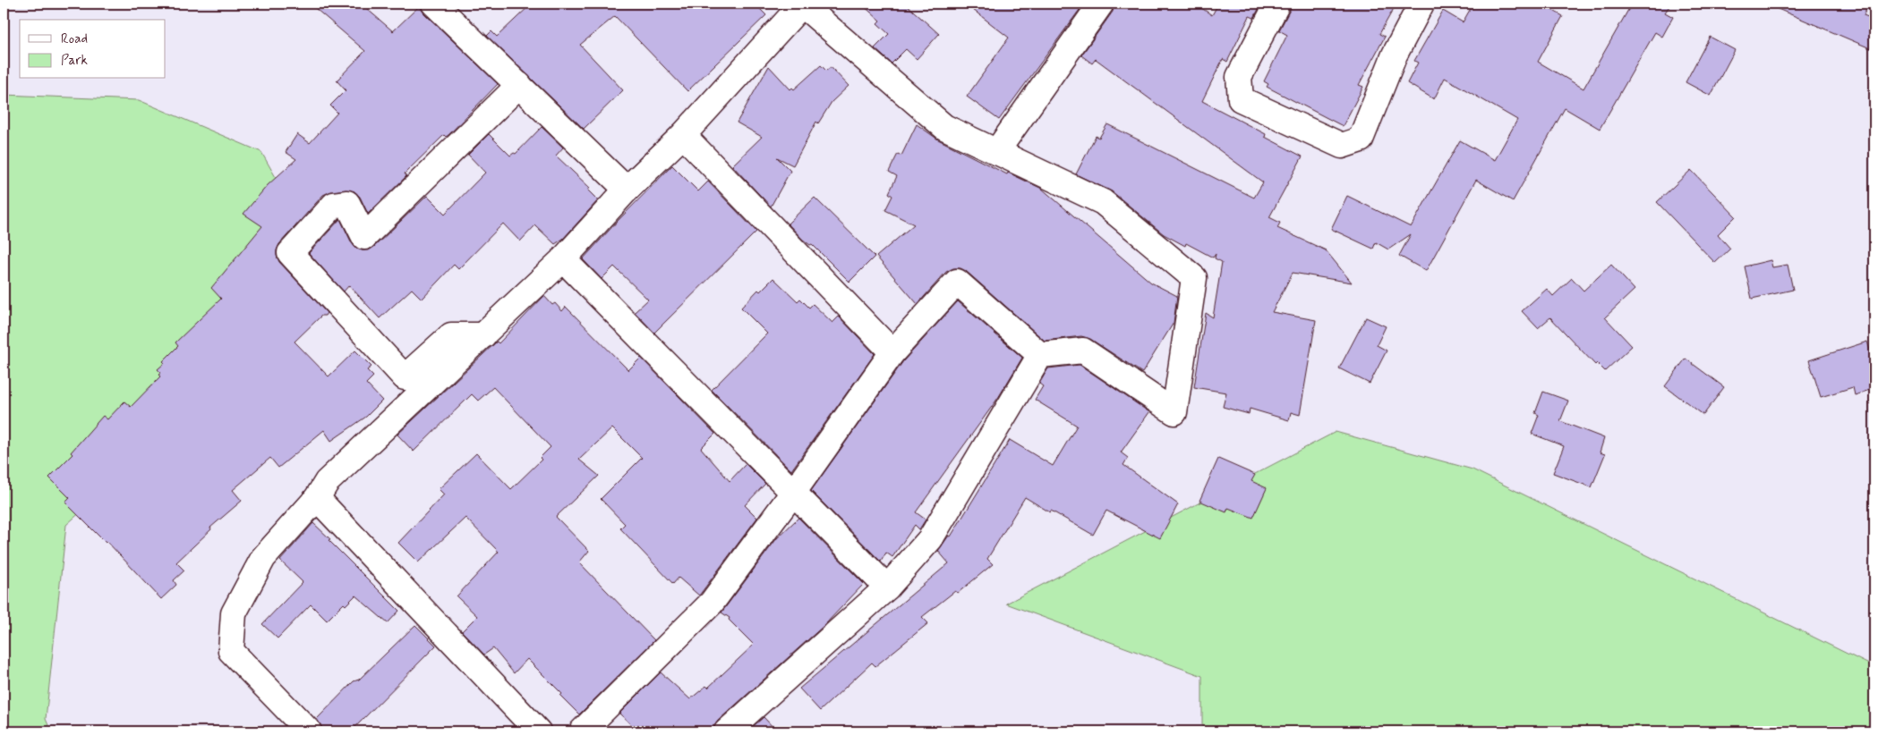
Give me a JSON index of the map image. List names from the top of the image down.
{
  "legend": ["Road", "Park"]
}
